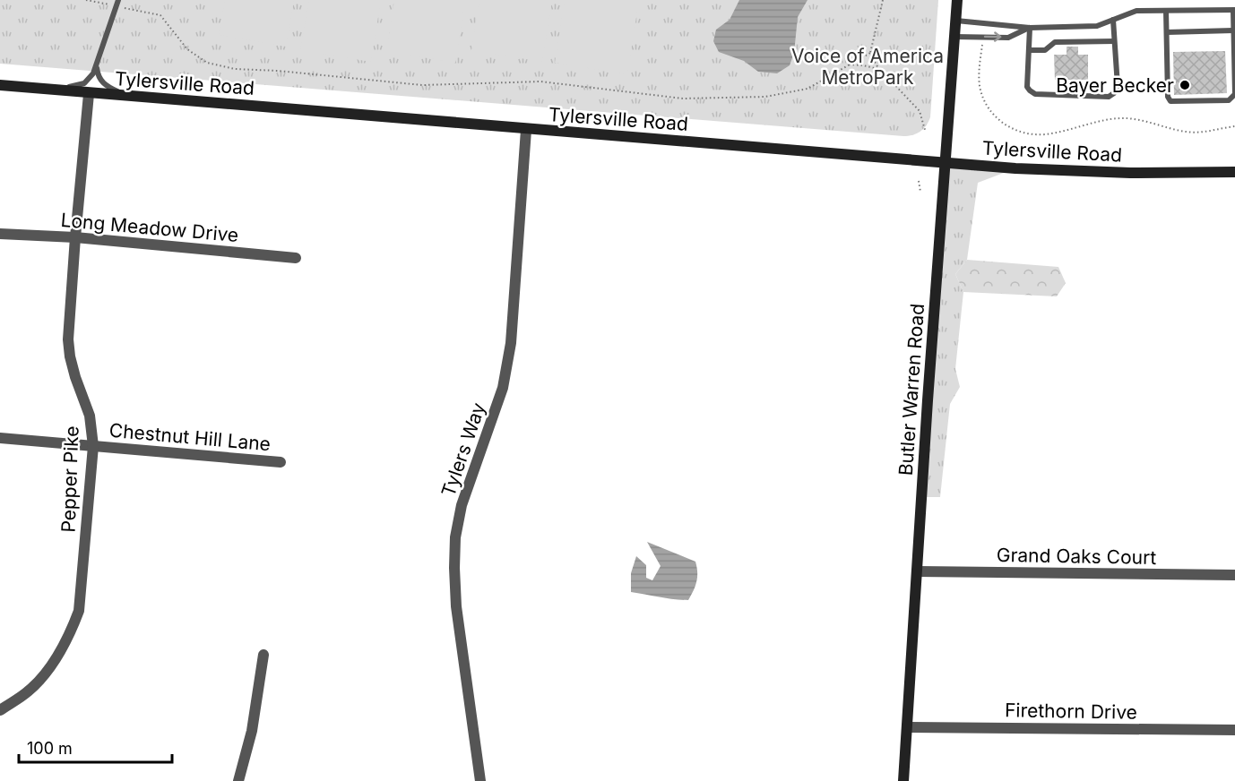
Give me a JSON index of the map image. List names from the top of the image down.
{
  "streets": {
    "main road": ["Tylersville Road", "Butler Warren Road"],
    "street": [
      "Long Meadow Drive",
      "Chestnut Hill Lane",
      "Tylers Way",
      "Pepper Pike",
      "Grand Oaks Court",
      "Firethorn Drive"
    ]
  },
  "crossings": [
    ["Tylersville Road", "Butler Warren Road"],
    ["Tylersville Road", "Tylers Way"],
    ["Tylersville Road", "Pepper Pike"],
    ["Long Meadow Drive", "Pepper Pike"],
    ["Butler Warren Road", "Grand Oaks Court"],
    ["Butler Warren Road", "Firethorn Drive"],
    ["Chestnut Hill Lane", "Pepper Pike"]
  ],
  "parks": ["Voice of America MetroPark"],
  "places": ["Bayer Becker"],
  "scale_bar": "100 m"
}
